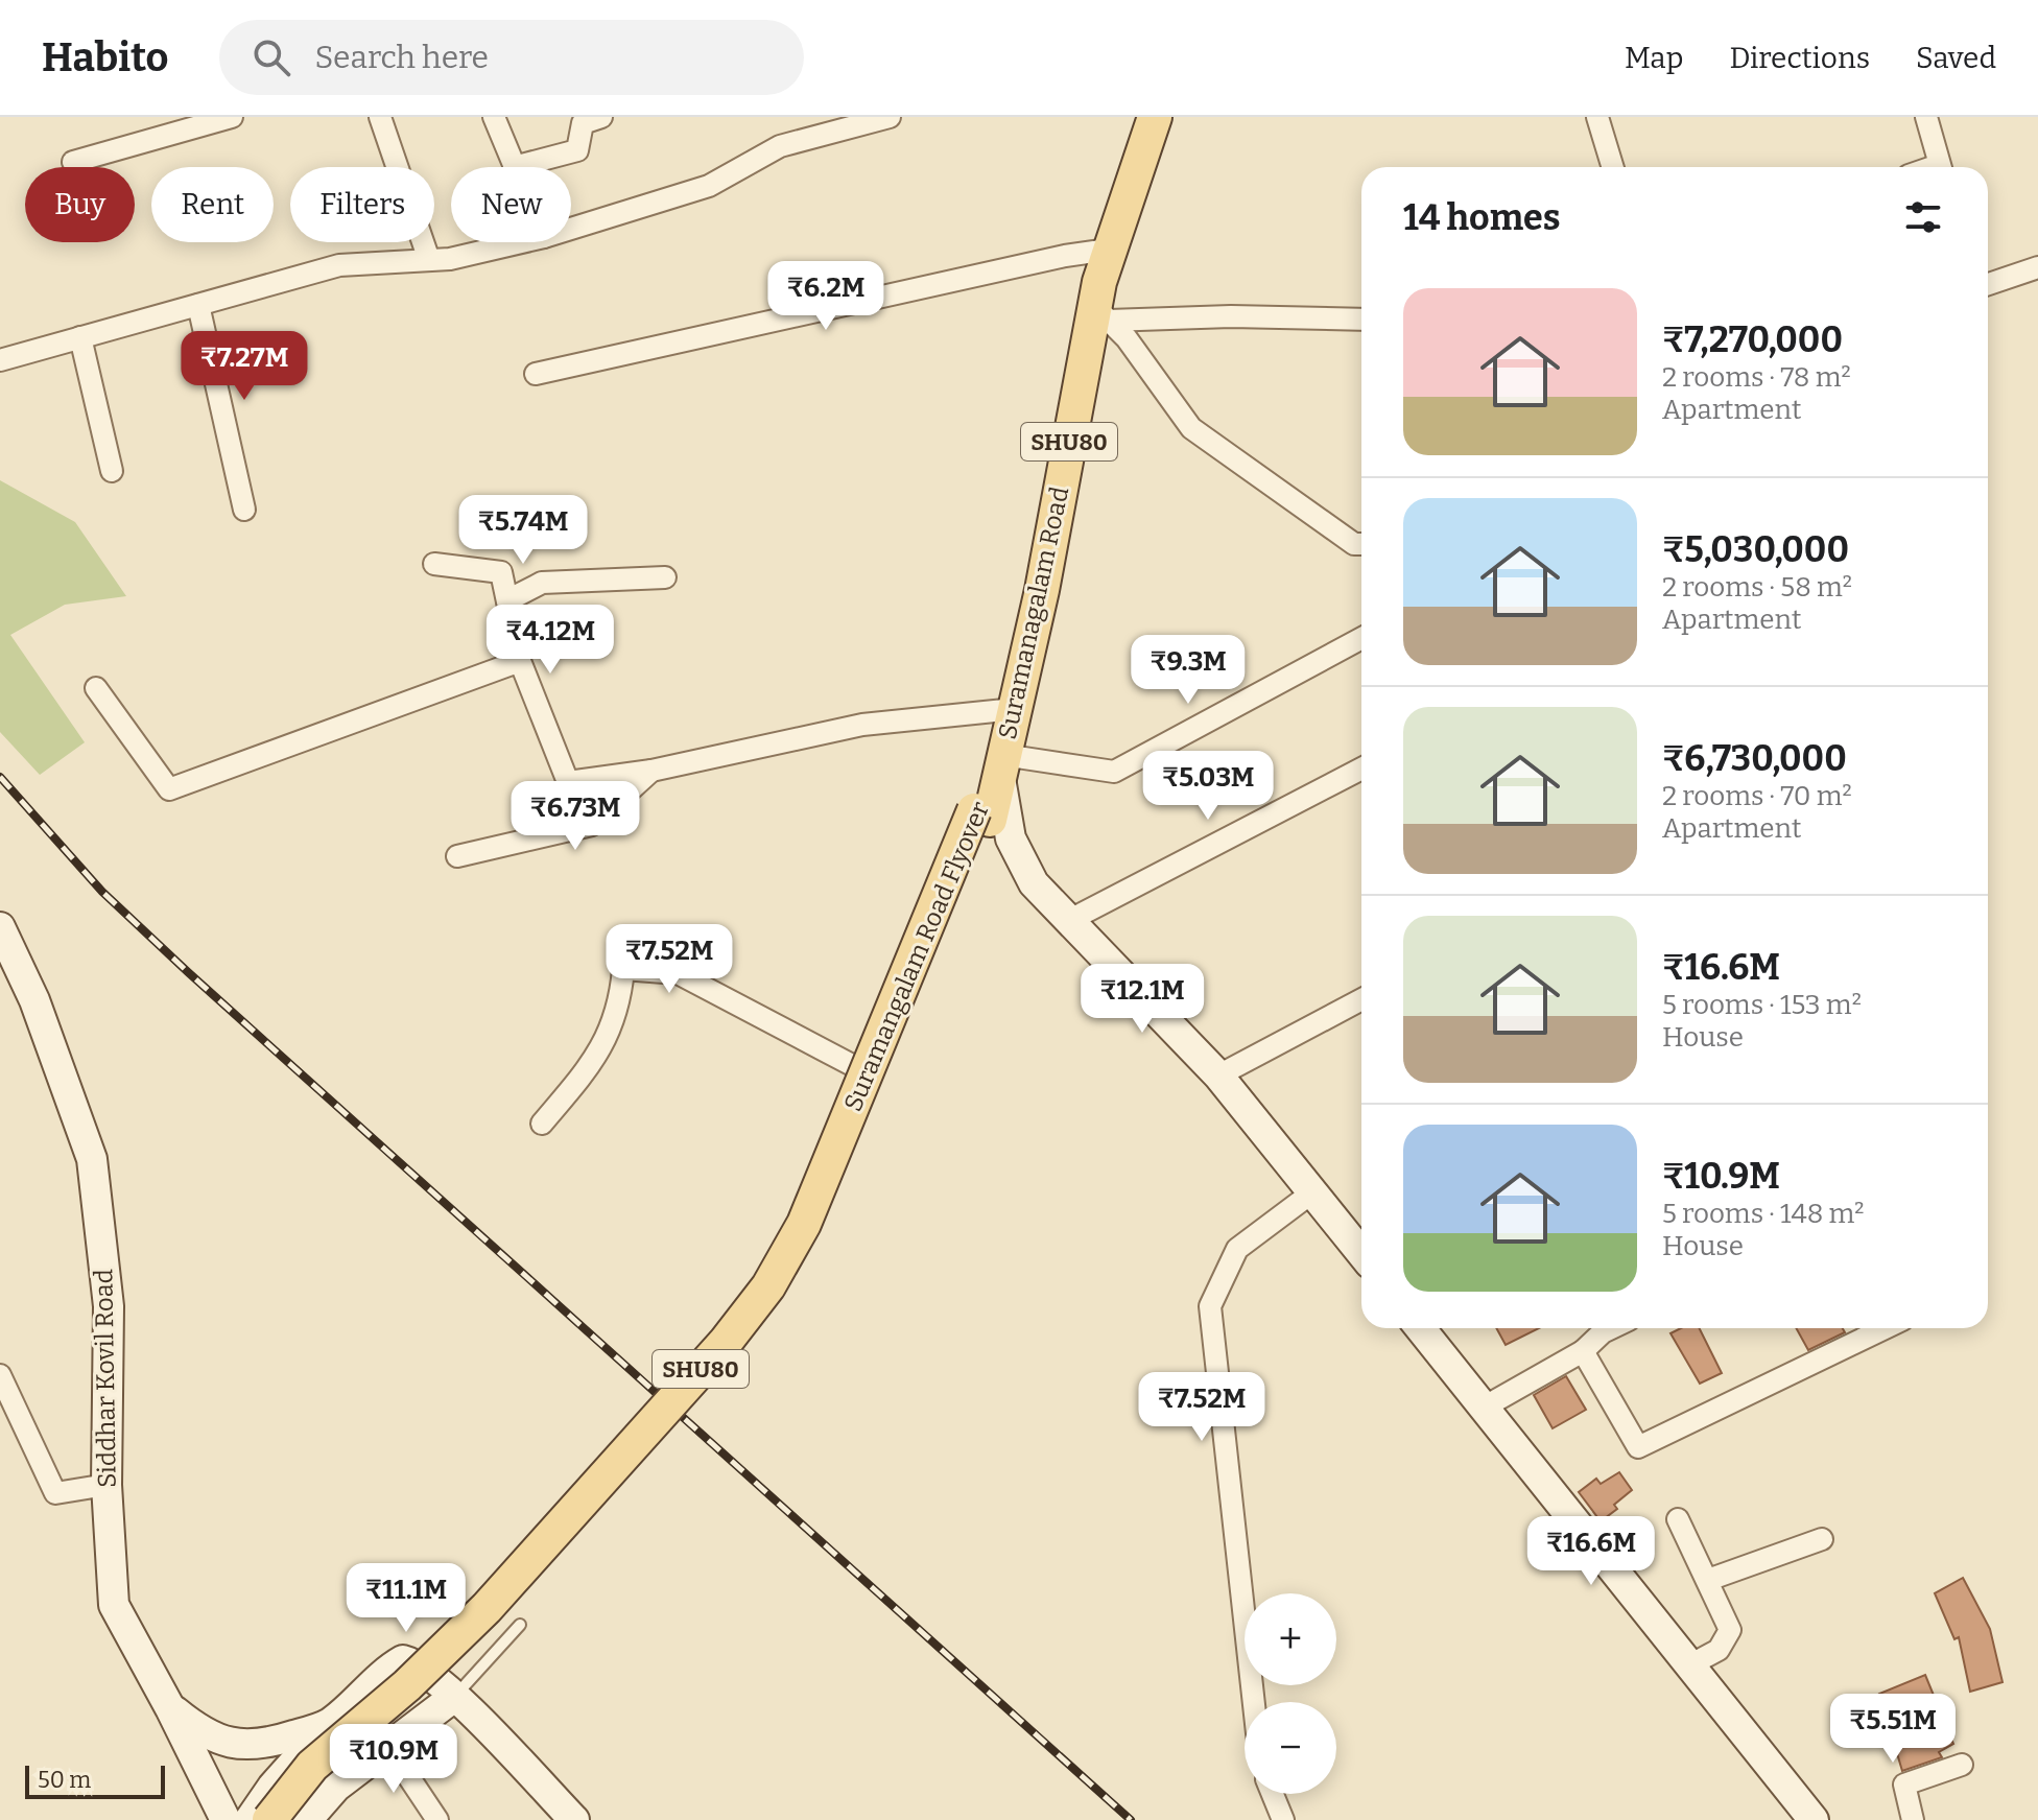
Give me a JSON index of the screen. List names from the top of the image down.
{
  "streets": {
    "main road": ["SHU80", "Suramanagalam Road", "Suramangalam Road Flyover"],
    "street": ["Siddhar Kovil Road"]
  },
  "crossings": [
    ["Suramanagalam Road", "Suramangalam Road Flyover"]
  ],
  "scale_bar": "50 m",
  "page": {
    "header": "Habito",
    "search": "Search here",
    "nav": ["Map", "Directions", "Saved"],
    "chip": [
      "Buy",
      "Rent",
      "Filters",
      "New"
    ],
    "heading": "14 homes",
    "price": [
      "₹6.2M",
      "₹7.27M",
      "₹5.74M",
      "₹4.12M",
      "₹9.3M",
      "₹5.03M",
      "₹6.73M",
      "₹7.52M",
      "₹12.1M",
      "₹7.52M",
      "₹16.6M",
      "₹11.1M",
      "₹5.51M",
      "₹10.9M"
    ],
    "list": [
      {
        "name": "₹7,270,000",
        "note": "2 rooms · 78 m² · Apartment"
      },
      {
        "name": "₹5,030,000",
        "note": "2 rooms · 58 m² · Apartment"
      },
      {
        "name": "₹6,730,000",
        "note": "2 rooms · 70 m² · Apartment"
      },
      {
        "name": "₹16.6M",
        "note": "5 rooms · 153 m² · House"
      },
      {
        "name": "₹10.9M",
        "note": "5 rooms · 148 m² · House"
      }
    ],
    "map_buttons": ["+", "−"],
    "scale": "50 m"
  }
}
